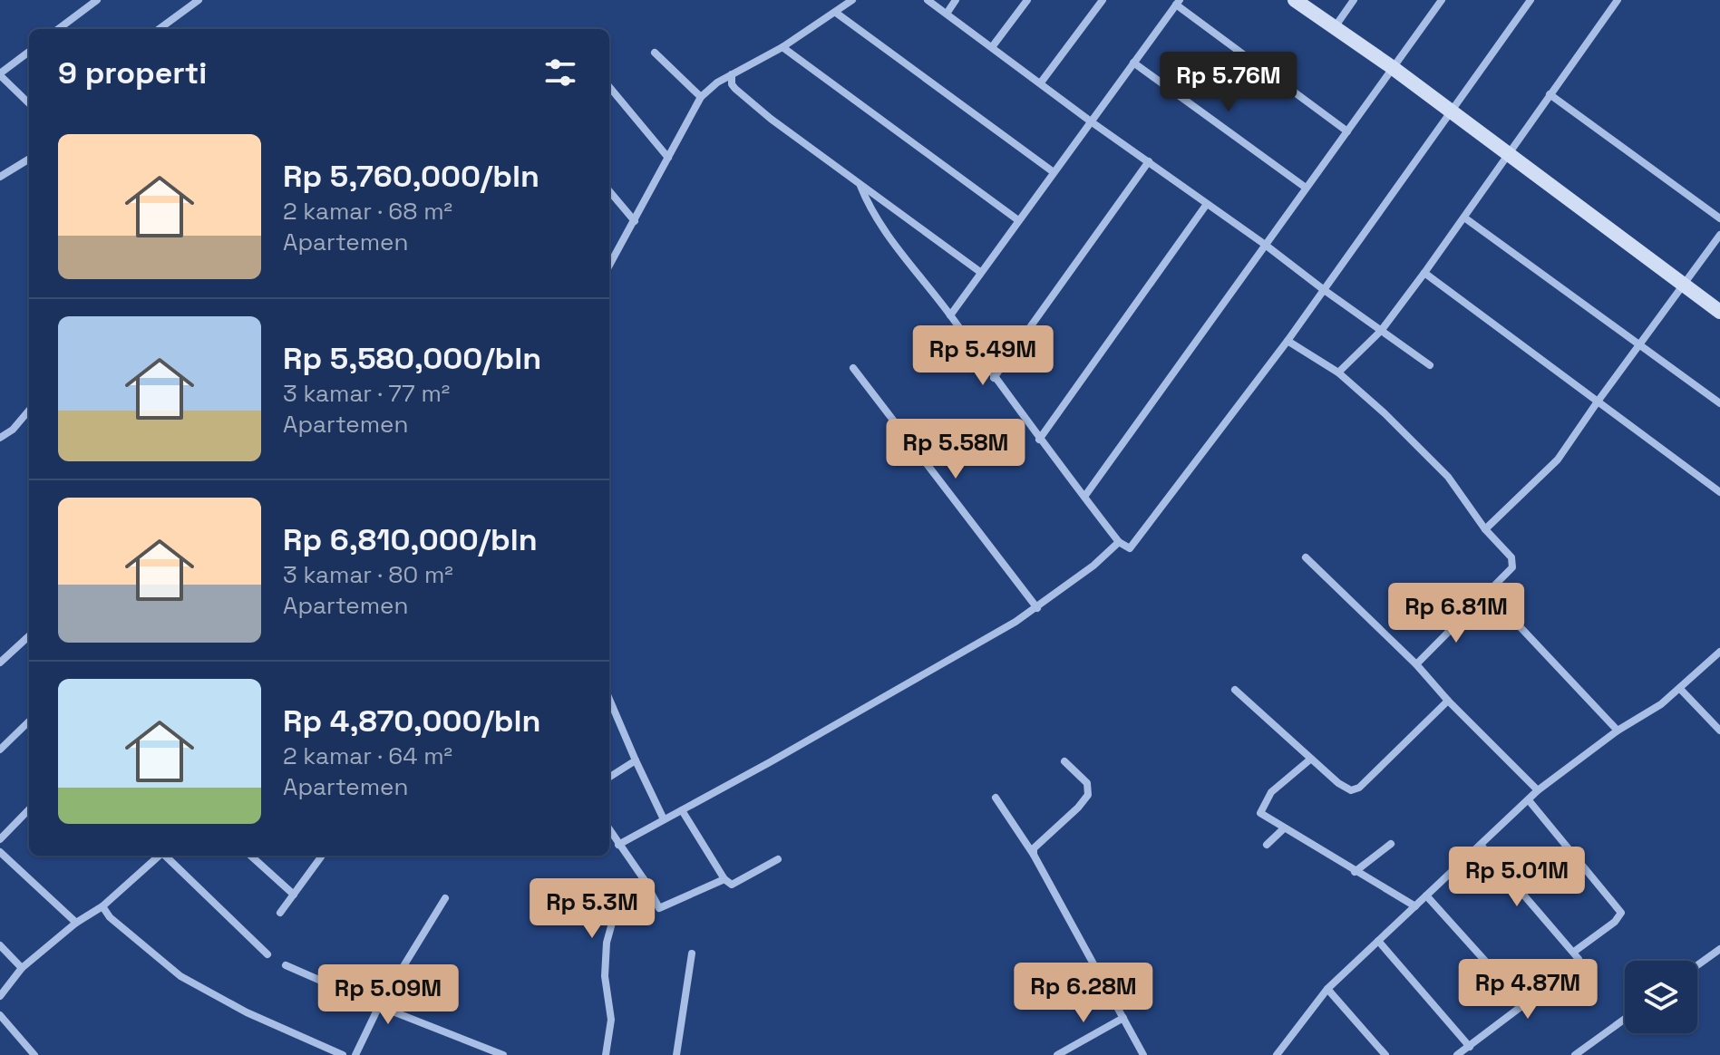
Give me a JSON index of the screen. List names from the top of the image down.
{
  "page": {
    "heading": "9 properti",
    "price": [
      "Rp 5.76M",
      "Rp 5.49M",
      "Rp 5.58M",
      "Rp 6.81M",
      "Rp 5.01M",
      "Rp 5.3M",
      "Rp 4.87M",
      "Rp 6.28M",
      "Rp 5.09M"
    ],
    "list": [
      {
        "name": "Rp 5,760,000/bln",
        "note": "2 kamar · 68 m² · Apartemen"
      },
      {
        "name": "Rp 5,580,000/bln",
        "note": "3 kamar · 77 m² · Apartemen"
      },
      {
        "name": "Rp 6,810,000/bln",
        "note": "3 kamar · 80 m² · Apartemen"
      },
      {
        "name": "Rp 4,870,000/bln",
        "note": "2 kamar · 64 m² · Apartemen"
      }
    ]
  }
}
